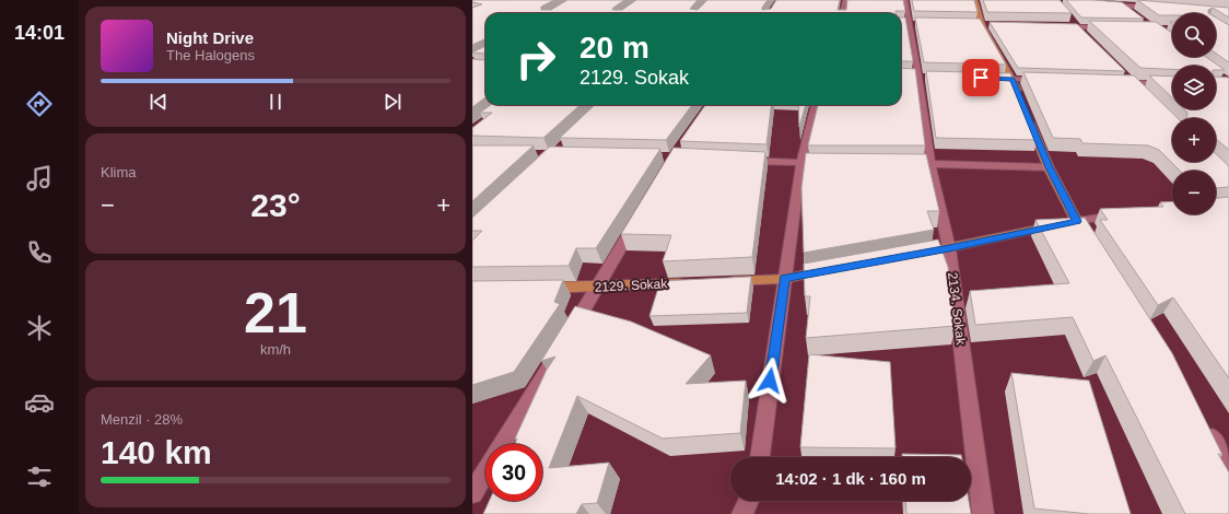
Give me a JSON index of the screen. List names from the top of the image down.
{
  "streets": {
    "main road": ["2129. Sokak"],
    "street": ["2134. Sokak"]
  },
  "page": {
    "tabs": "14:01",
    "map_buttons": ["+", "−"],
    "turn": ["20 m", "2129. Sokak"],
    "song": ["Night Drive", "The Halogens"],
    "tile": [
      "Klima",
      ["21", "km/h"],
      ["Menzil · 28%", "140 km"]
    ],
    "heat": ["−", "23°", "+"],
    "limit": "30",
    "trip": "14:02 · 1 dk · 160 m"
  }
}
